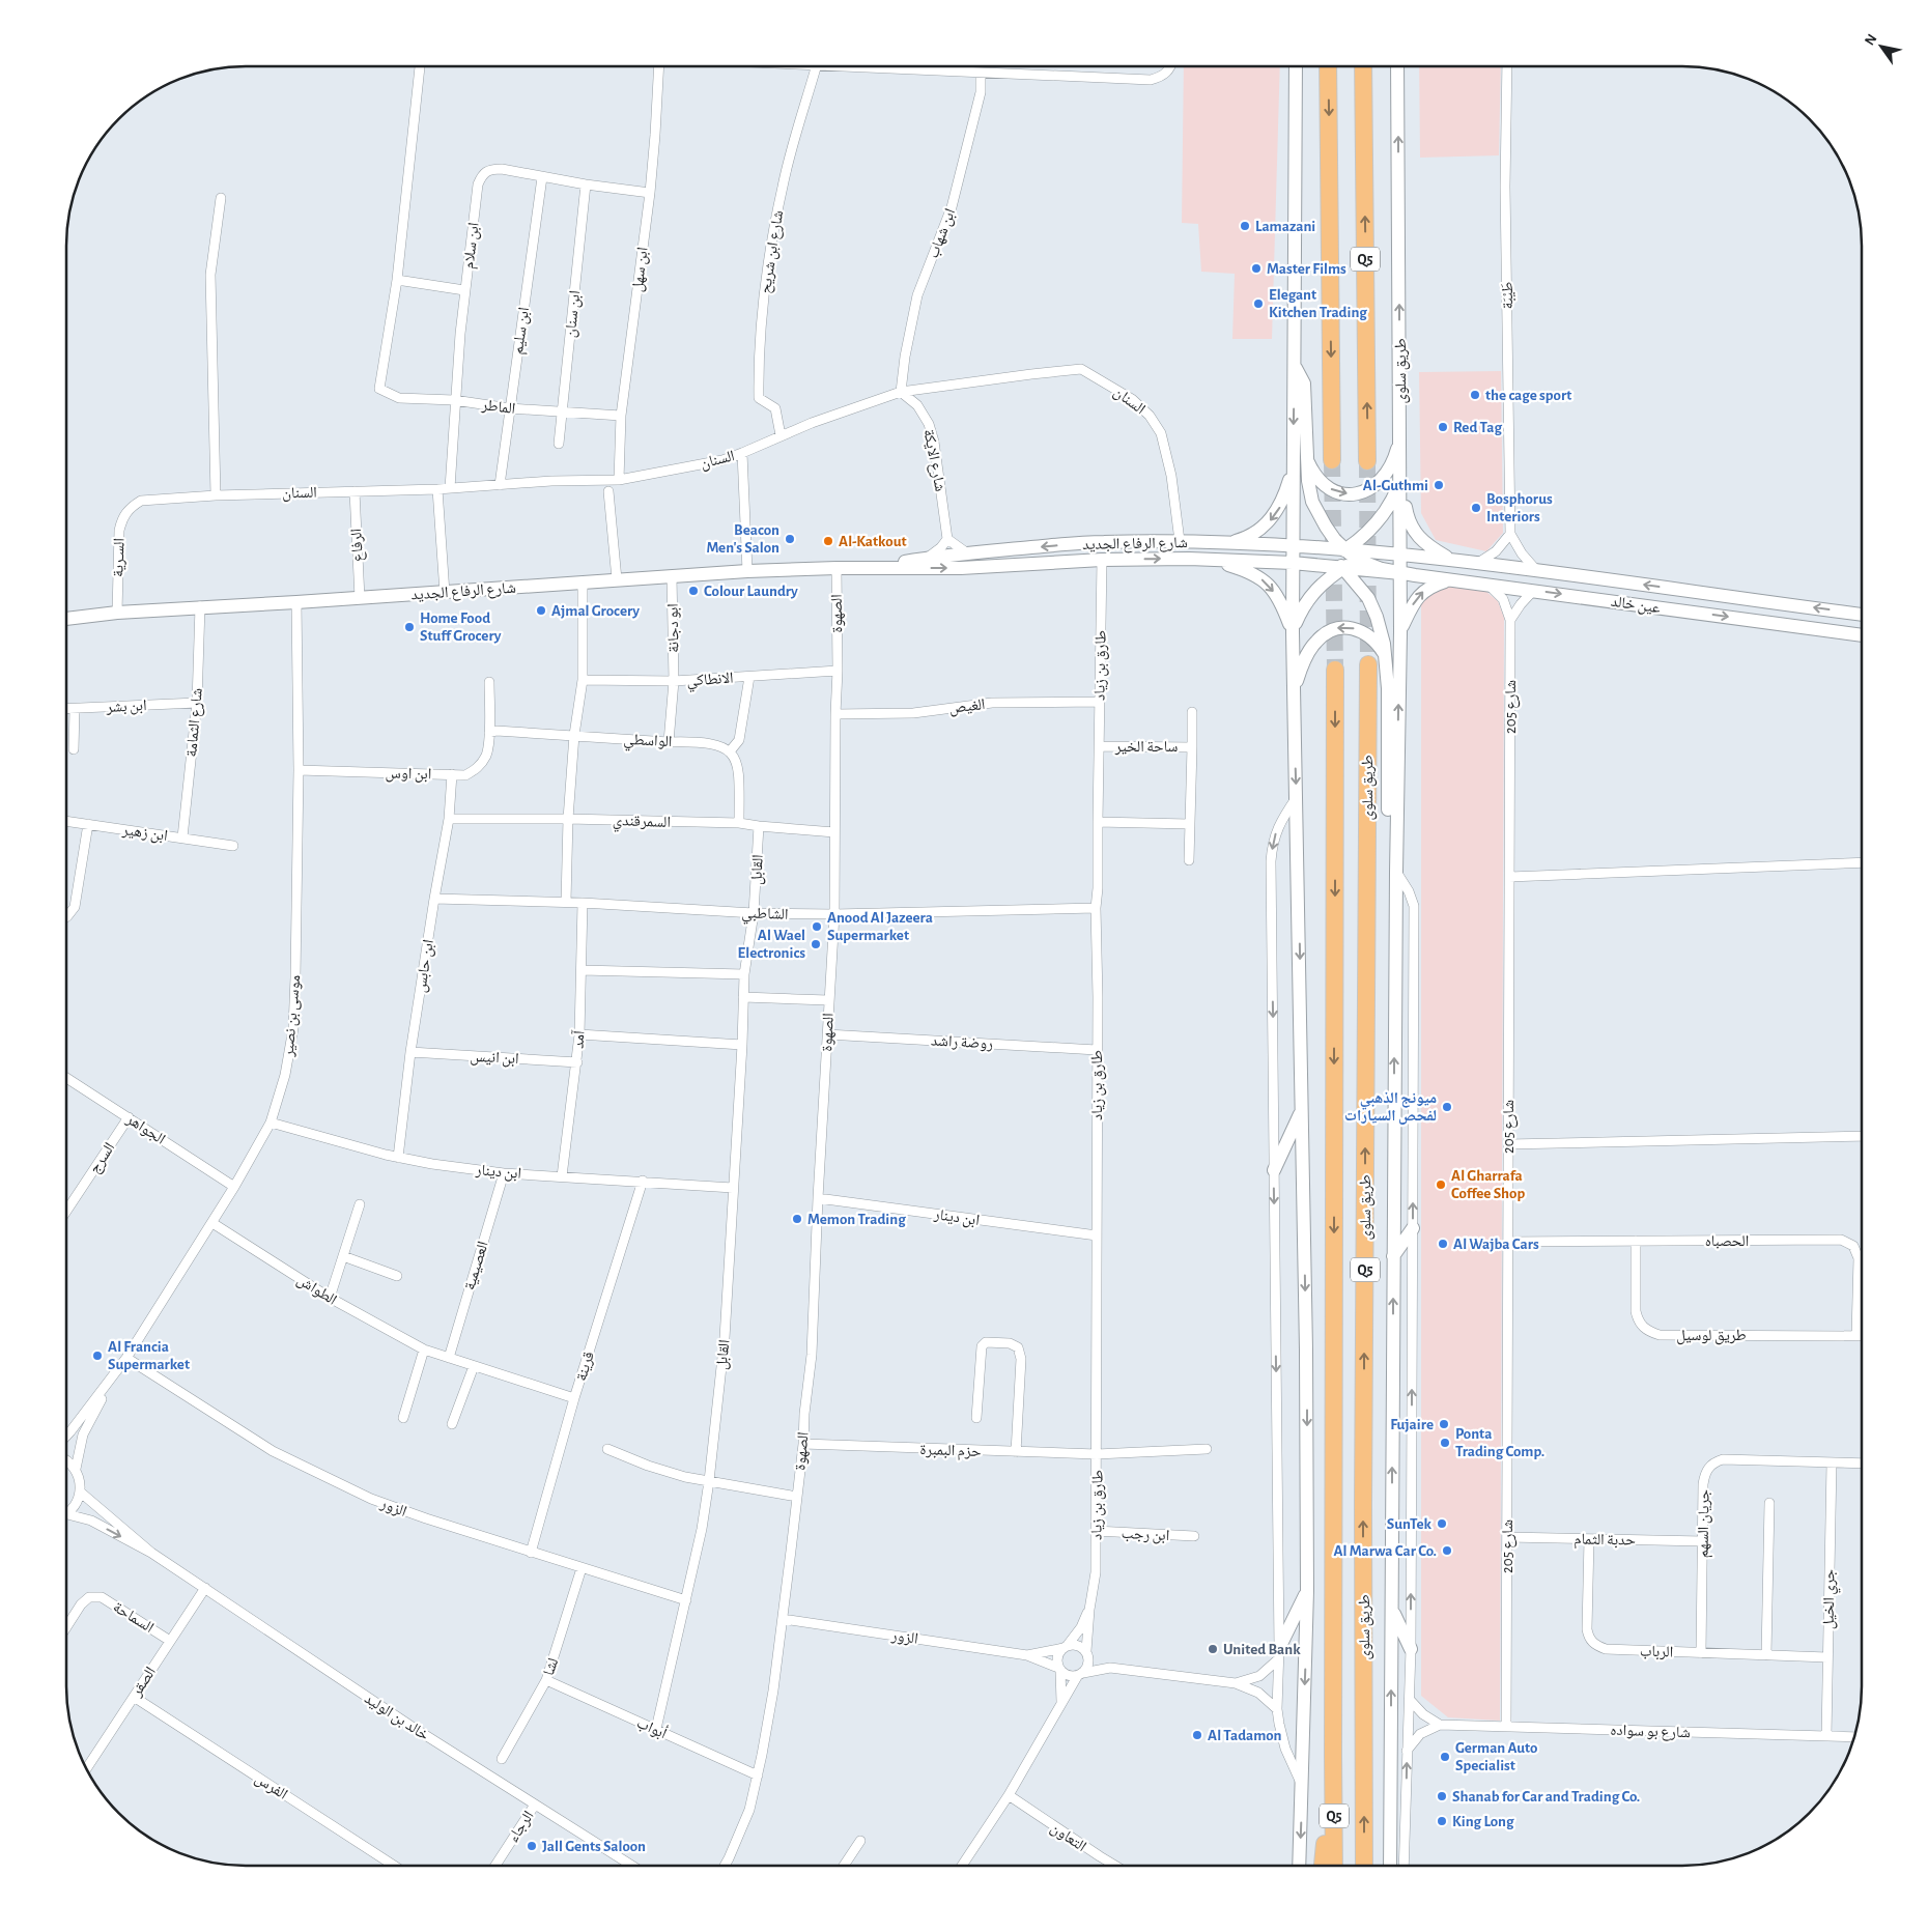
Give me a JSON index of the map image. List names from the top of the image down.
{
  "streets": {
    "highway": ["Q5", "طريق سلوى"],
    "main road": ["شارع الرفاع الجديد", "عين خالد"],
    "street": [
      "ابن شهاب",
      "ابن سلام",
      "شارع ابن شريح",
      "ابن سهل",
      "طَيْبَة",
      "ابن سنان",
      "ابن سليم",
      "السنان",
      "الماطر",
      "شارع الايكة",
      "الرفاع",
      "السـرية",
      "الصهوة",
      "ابو دجانة",
      "طارق بن زياد",
      "الانطاكي",
      "ابن بشر",
      "الغيص",
      "شارع 205",
      "شارع الثمامة",
      "الواسطي",
      "ساحة الخير",
      "ابن اوس",
      "السمرقندي",
      "ابن زهير",
      "القابل",
      "الشاطبي",
      "ابن حابس",
      "موسى بن نصير",
      "آمد",
      "روضة راشد",
      "ابن انيس",
      "الجواهر",
      "السرج",
      "ابن دينار",
      "الحصباه",
      "العصيمية",
      "الطواش",
      "طريق لوسيل",
      "قرينة",
      "حزم البمبرة",
      "الزور",
      "جريان السهم",
      "ابن رجب",
      "حدبة الثمام",
      "جري الخيل",
      "السماحة",
      "الرباب",
      "لشا",
      "الصقر",
      "خالد بن الوليد",
      "أبواب",
      "شارع بو سواده",
      "الفرس",
      "الرجاء",
      "التعاون"
    ]
  },
  "crossings": [
    ["ابن شهاب", "السنان"],
    ["ابن شهاب", "شارع الايكة"],
    ["ابن سلام", "ابن سهل"],
    ["ابن سلام", "ابن سنان"],
    ["ابن سلام", "ابن سليم"],
    ["ابن سلام", "السنان"],
    ["ابن سلام", "الماطر"],
    ["شارع ابن شريح", "السنان"],
    ["ابن سهل", "السنان"],
    ["ابن سهل", "الماطر"],
    ["ابن سنان", "الماطر"],
    ["ابن سليم", "السنان"],
    ["ابن سليم", "الماطر"],
    ["طريق سلوى", "شارع الرفاع الجديد"],
    ["طريق سلوى", "عين خالد"],
    ["السنان", "شارع الايكة"],
    ["السنان", "شارع الرفاع الجديد"],
    ["السنان", "الرفاع"],
    ["السنان", "السـرية"],
    ["شارع الرفاع الجديد", "الرفاع"],
    ["شارع الرفاع الجديد", "السـرية"],
    ["شارع الرفاع الجديد", "عين خالد"],
    ["شارع الرفاع الجديد", "الصهوة"],
    ["شارع الرفاع الجديد", "ابو دجانة"],
    ["شارع الرفاع الجديد", "طارق بن زياد"],
    ["شارع الرفاع الجديد", "شارع الثمامة"],
    ["شارع الرفاع الجديد", "موسى بن نصير"],
    ["عين خالد", "شارع 205"],
    ["الصهوة", "الانطاكي"],
    ["الصهوة", "الغيص"],
    ["الصهوة", "السمرقندي"],
    ["الصهوة", "الشاطبي"],
    ["الصهوة", "روضة راشد"],
    ["الصهوة", "ابن دينار"],
    ["الصهوة", "حزم البمبرة"],
    ["الصهوة", "الزور"],
    ["الصهوة", "أبواب"],
    ["ابو دجانة", "الانطاكي"],
    ["ابو دجانة", "الواسطي"],
    ["طارق بن زياد", "الغيص"],
    ["طارق بن زياد", "ساحة الخير"],
    ["طارق بن زياد", "الشاطبي"],
    ["طارق بن زياد", "روضة راشد"],
    ["طارق بن زياد", "ابن دينار"],
    ["طارق بن زياد", "حزم البمبرة"],
    ["طارق بن زياد", "الزور"],
    ["طارق بن زياد", "ابن رجب"],
    ["ابن بشر", "شارع الثمامة"],
    ["شارع 205", "الحصباه"],
    ["شارع 205", "حدبة الثمام"],
    ["شارع 205", "شارع بو سواده"],
    ["شارع الثمامة", "ابن زهير"],
    ["الواسطي", "ابن اوس"],
    ["ابن اوس", "ابن حابس"],
    ["ابن اوس", "موسى بن نصير"],
    ["السمرقندي", "القابل"],
    ["السمرقندي", "ابن حابس"],
    ["القابل", "الشاطبي"],
    ["القابل", "ابن دينار"],
    ["القابل", "الزور"],
    ["القابل", "أبواب"],
    ["الشاطبي", "ابن حابس"],
    ["الشاطبي", "آمد"],
    ["ابن حابس", "ابن انيس"],
    ["ابن حابس", "ابن دينار"],
    ["موسى بن نصير", "الجواهر"],
    ["موسى بن نصير", "ابن دينار"],
    ["موسى بن نصير", "الطواش"],
    ["موسى بن نصير", "الزور"],
    ["آمد", "ابن انيس"],
    ["آمد", "ابن دينار"],
    ["الجواهر", "السرج"],
    ["ابن دينار", "العصيمية"],
    ["ابن دينار", "قرينة"],
    ["الحصباه", "طريق لوسيل"],
    ["العصيمية", "الطواش"],
    ["الطواش", "قرينة"],
    ["قرينة", "الزور"],
    ["الزور", "لشا"],
    ["جريان السهم", "حدبة الثمام"],
    ["جريان السهم", "جري الخيل"],
    ["جريان السهم", "الرباب"],
    ["حدبة الثمام", "الرباب"],
    ["جري الخيل", "الرباب"],
    ["جري الخيل", "شارع بو سواده"],
    ["السماحة", "الصقر"],
    ["لشا", "أبواب"],
    ["الصقر", "خالد بن الوليد"],
    ["الصقر", "الفرس"],
    ["خالد بن الوليد", "الرجاء"]
  ],
  "places": [
    "Lamazani",
    "Master Films",
    "Elegant Kitchen Trading",
    "the cage sport",
    "Red Tag",
    "Al-Guthmi",
    "Bosphorus Interiors",
    "Beacon Men's Salon",
    "Al-Katkout",
    "Colour Laundry",
    "Ajmal Grocery",
    "Home Food Stuff Grocery",
    "Anood Al Jazeera Supermarket",
    "Al Wael Electronics",
    "ميونج الذهبي لفحص السيارات",
    "Al Gharrafa Coffee Shop",
    "Memon Trading",
    "Al Wajba Cars",
    "Al Francia Supermarket",
    "Fujaire",
    "Ponta Trading Comp.",
    "SunTek",
    "Al Marwa Car Co.",
    "United Bank",
    "Al Tadamon",
    "German Auto Specialist",
    "Shanab for Car and Trading Co.",
    "King Long",
    "Jall Gents Saloon"
  ],
  "north": "top left"
}
